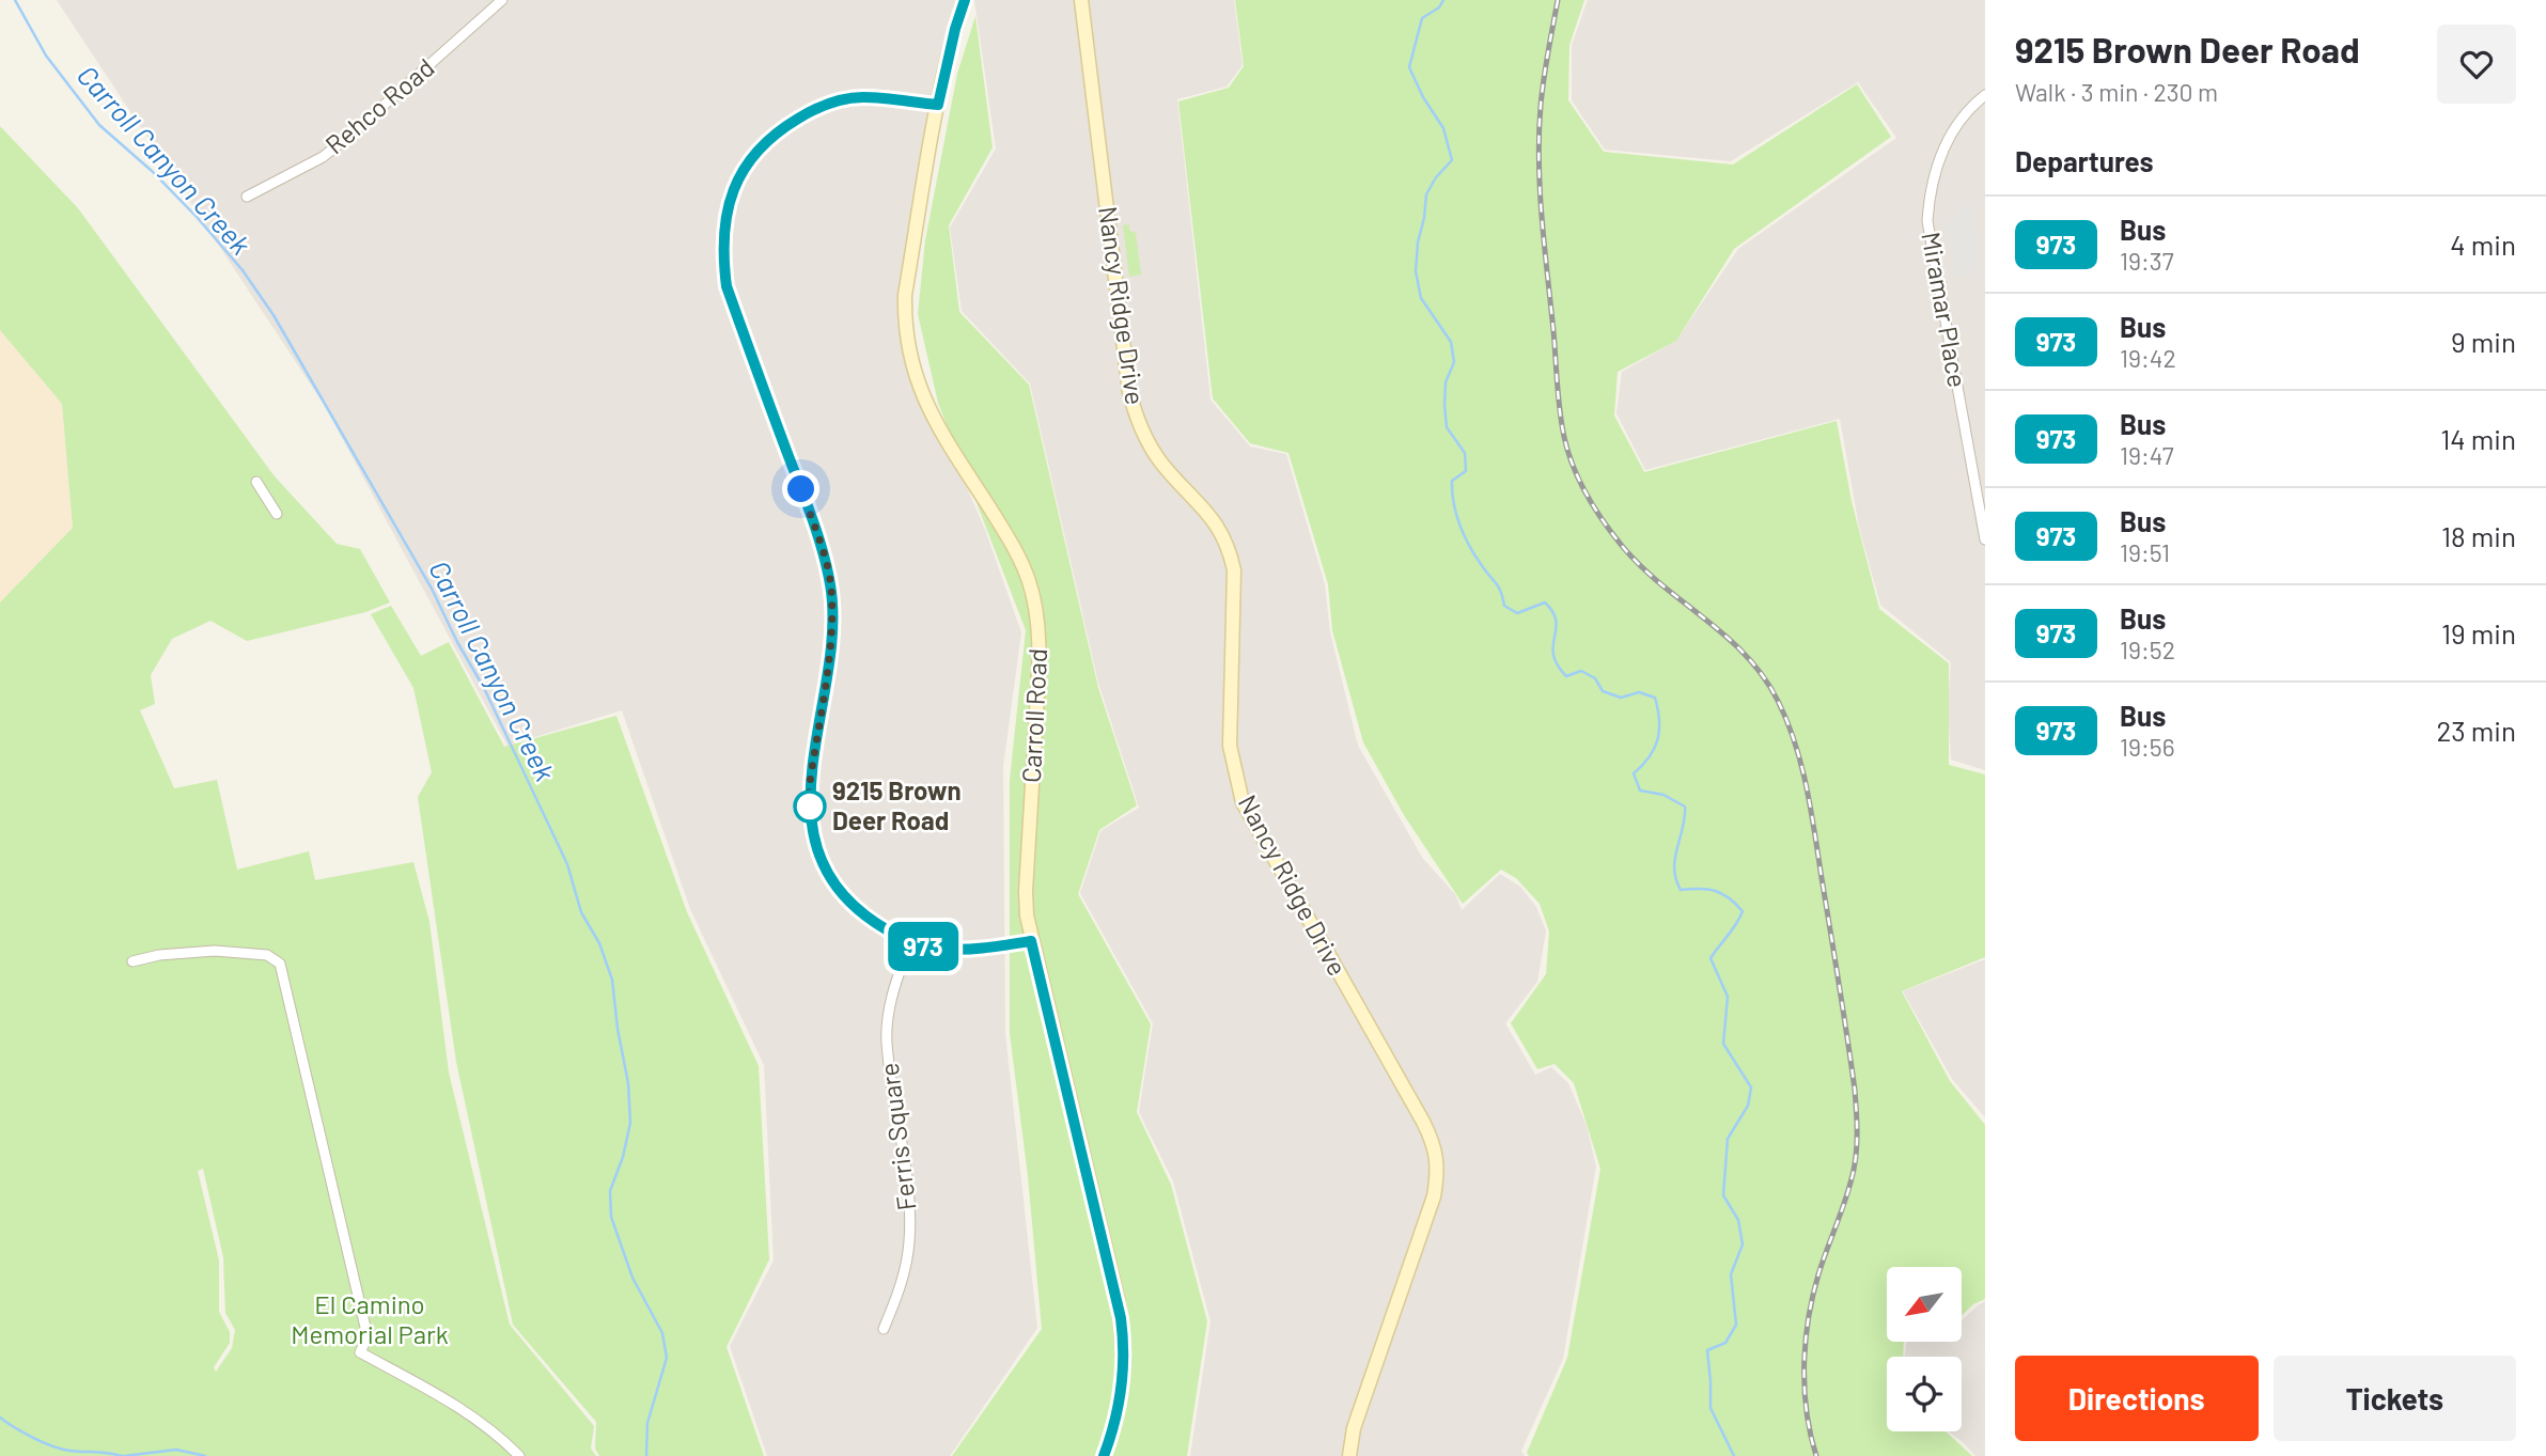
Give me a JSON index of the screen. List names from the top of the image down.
{
  "streets": {
    "street": [
      "Rehco Road",
      "Nancy Ridge Drive",
      "Miramar Place",
      "Carroll Road",
      "Ferris Square"
    ]
  },
  "water": ["Carroll Canyon Creek"],
  "parks": ["El Camino Memorial Park"],
  "places": ["9215 Brown Deer Road"],
  "lines": ["bus line 973"],
  "north": "bottom left",
  "page": {
    "on_map": "973",
    "heading": [
      ["9215 Brown Deer Road", "Walk · 3 min · 230 m"],
      "Departures"
    ],
    "list": [
      {
        "mark": "973",
        "name": "Bus",
        "note": "19:37",
        "value": "4 min"
      },
      {
        "mark": "973",
        "name": "Bus",
        "note": "19:42",
        "value": "9 min"
      },
      {
        "mark": "973",
        "name": "Bus",
        "note": "19:47",
        "value": "14 min"
      },
      {
        "mark": "973",
        "name": "Bus",
        "note": "19:51",
        "value": "18 min"
      },
      {
        "mark": "973",
        "name": "Bus",
        "note": "19:52",
        "value": "19 min"
      },
      {
        "mark": "973",
        "name": "Bus",
        "note": "19:56",
        "value": "23 min"
      }
    ],
    "buttons": ["Directions", "Tickets"]
  }
}
